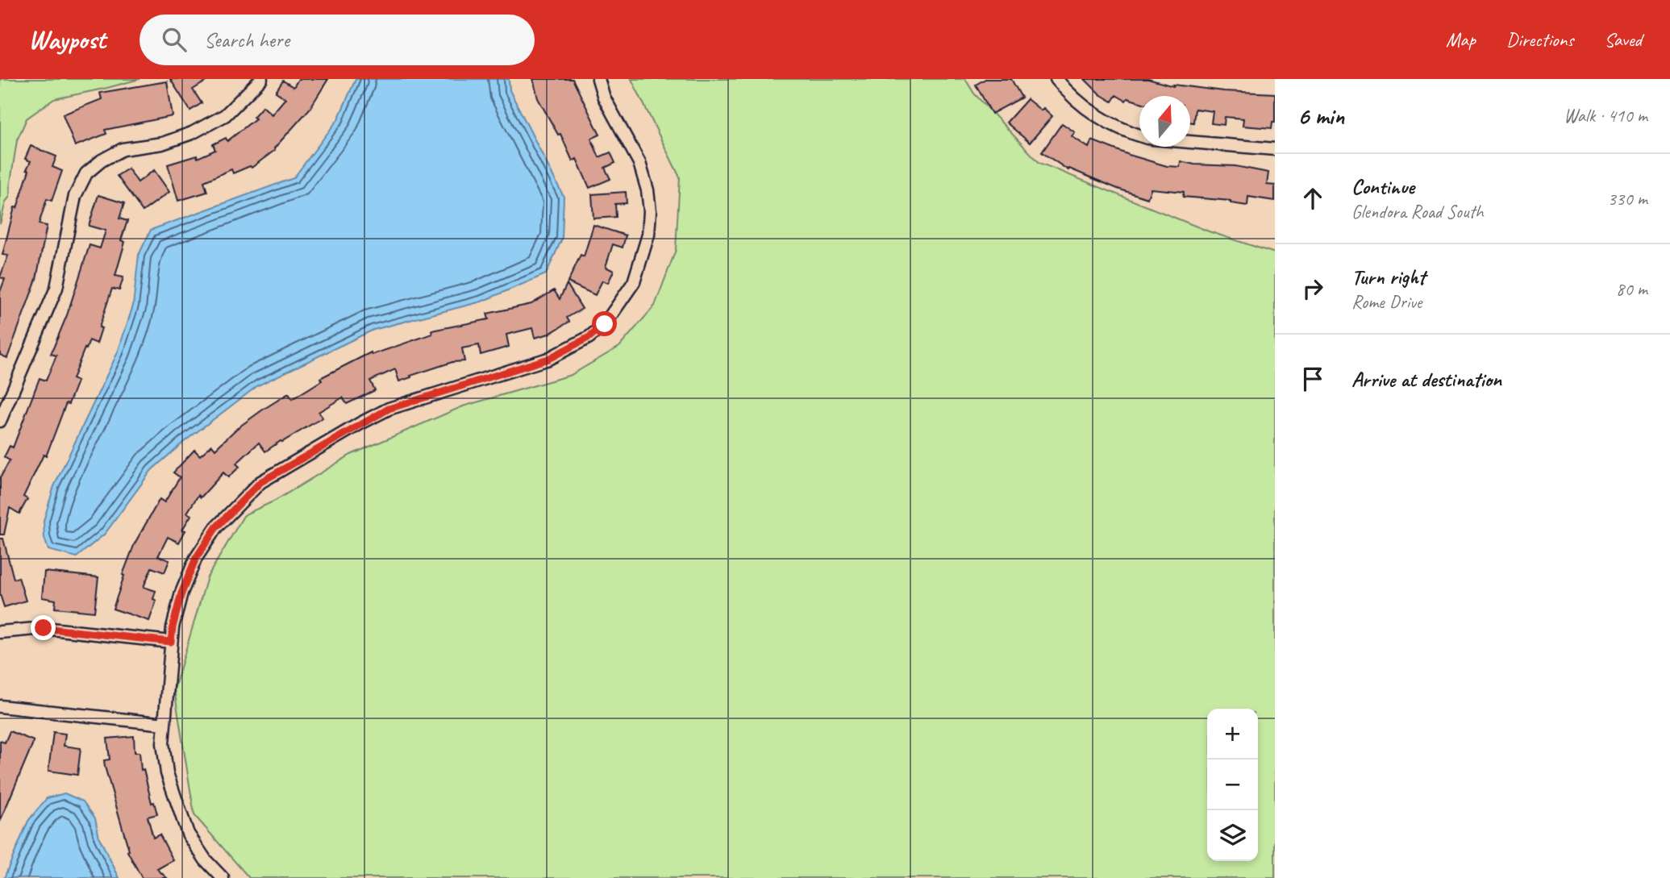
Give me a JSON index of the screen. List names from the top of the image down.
{
  "north": "top",
  "page": {
    "header": "Waypost",
    "search": "Search here",
    "nav": ["Map", "Directions", "Saved"],
    "heading": ["6 min", "Walk · 410 m"],
    "list": [
      ["Continue", "Glendora Road South", "330 m"],
      ["Turn right", "Rome Drive", "80 m"],
      "Arrive at destination"
    ],
    "map_buttons": ["+", "−"]
  }
}
